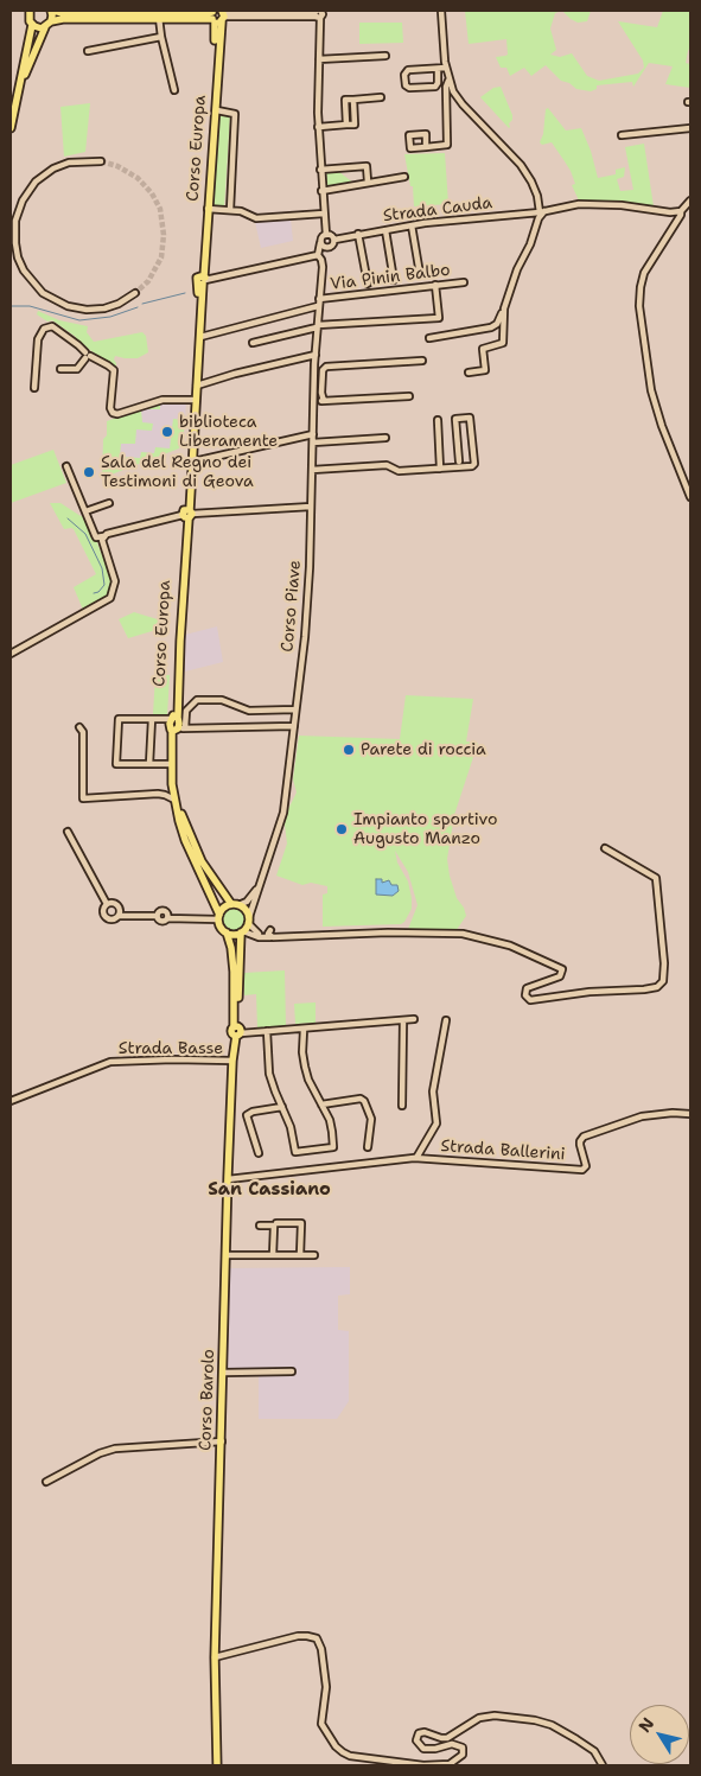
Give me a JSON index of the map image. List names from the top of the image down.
{
  "streets": {
    "main road": ["Corso Europa", "Corso Barolo"],
    "street": [
      "Strada Cauda",
      "Via Pinin Balbo",
      "Corso Piave",
      "Strada Basse",
      "Strada Ballerini"
    ]
  },
  "crossings": [
    ["Corso Europa", "Via Pinin Balbo"],
    ["Strada Cauda", "Corso Piave"],
    ["Via Pinin Balbo", "Corso Piave"],
    ["Corso Piave", "Corso Barolo"],
    ["Strada Basse", "Corso Barolo"],
    ["Strada Ballerini", "Corso Barolo"]
  ],
  "districts": ["San Cassiano"],
  "places": [
    "biblioteca Liberamente",
    "Sala del Regno dei Testimoni di Geova",
    "Parete di roccia",
    "Impianto sportivo Augusto Manzo"
  ],
  "north": "top left"
}
